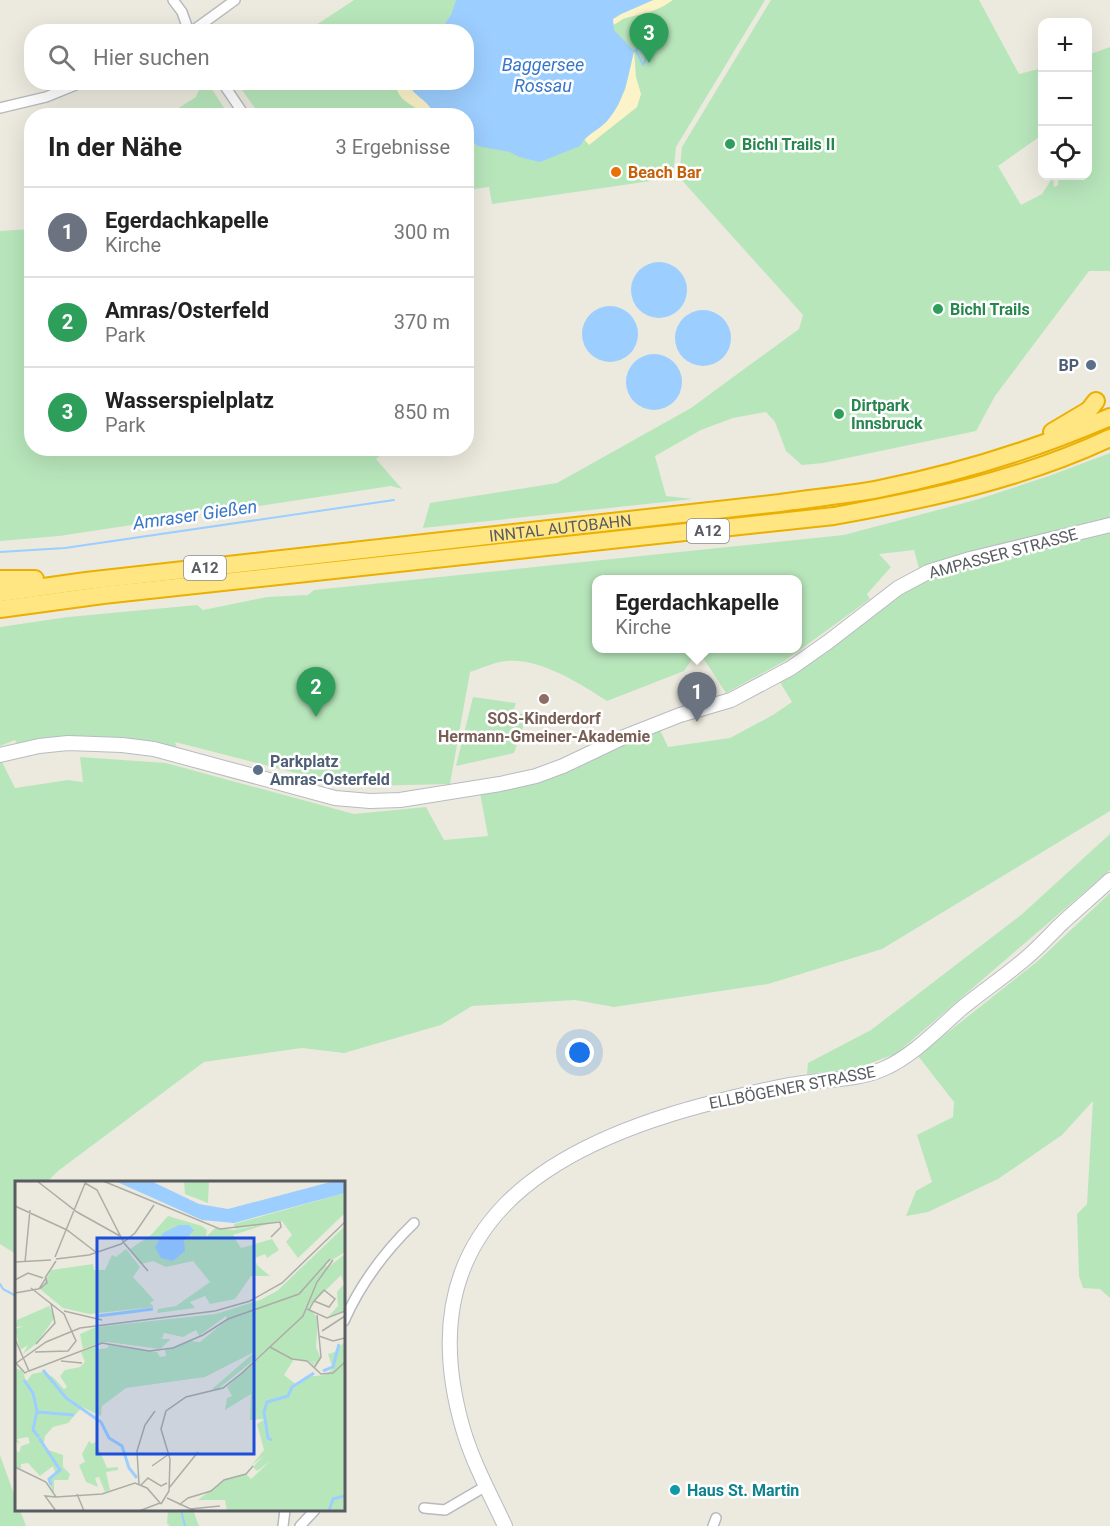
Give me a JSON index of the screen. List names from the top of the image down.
{
  "streets": {
    "highway": ["INNTAL AUTOBAHN", "A12"],
    "main road": ["AMPASSER STRASSE", "ELLBÖGENER STRASSE"]
  },
  "water": ["Baggersee Rossau", "Amraser Gießen"],
  "places": [
    "Bichl Trails II",
    "Beach Bar",
    "Bichl Trails",
    "BP",
    "Dirtpark Innsbruck",
    "SOS-Kinderdorf Hermann-Gmeiner-Akademie",
    "Parkplatz Amras-Osterfeld",
    "Haus St. Martin"
  ],
  "page": {
    "pins": ["3", "2", "1"],
    "map_buttons": ["+", "−"],
    "search": "Hier suchen",
    "heading": ["In der Nähe", "3 Ergebnisse"],
    "list": [
      {
        "mark": "1",
        "name": "Egerdachkapelle",
        "note": "Kirche",
        "value": "300 m"
      },
      {
        "mark": "2",
        "name": "Amras/Osterfeld",
        "note": "Park",
        "value": "370 m"
      },
      {
        "mark": "3",
        "name": "Wasserspielplatz",
        "note": "Park",
        "value": "850 m"
      }
    ],
    "popup": ["Egerdachkapelle", "Kirche"]
  }
}
